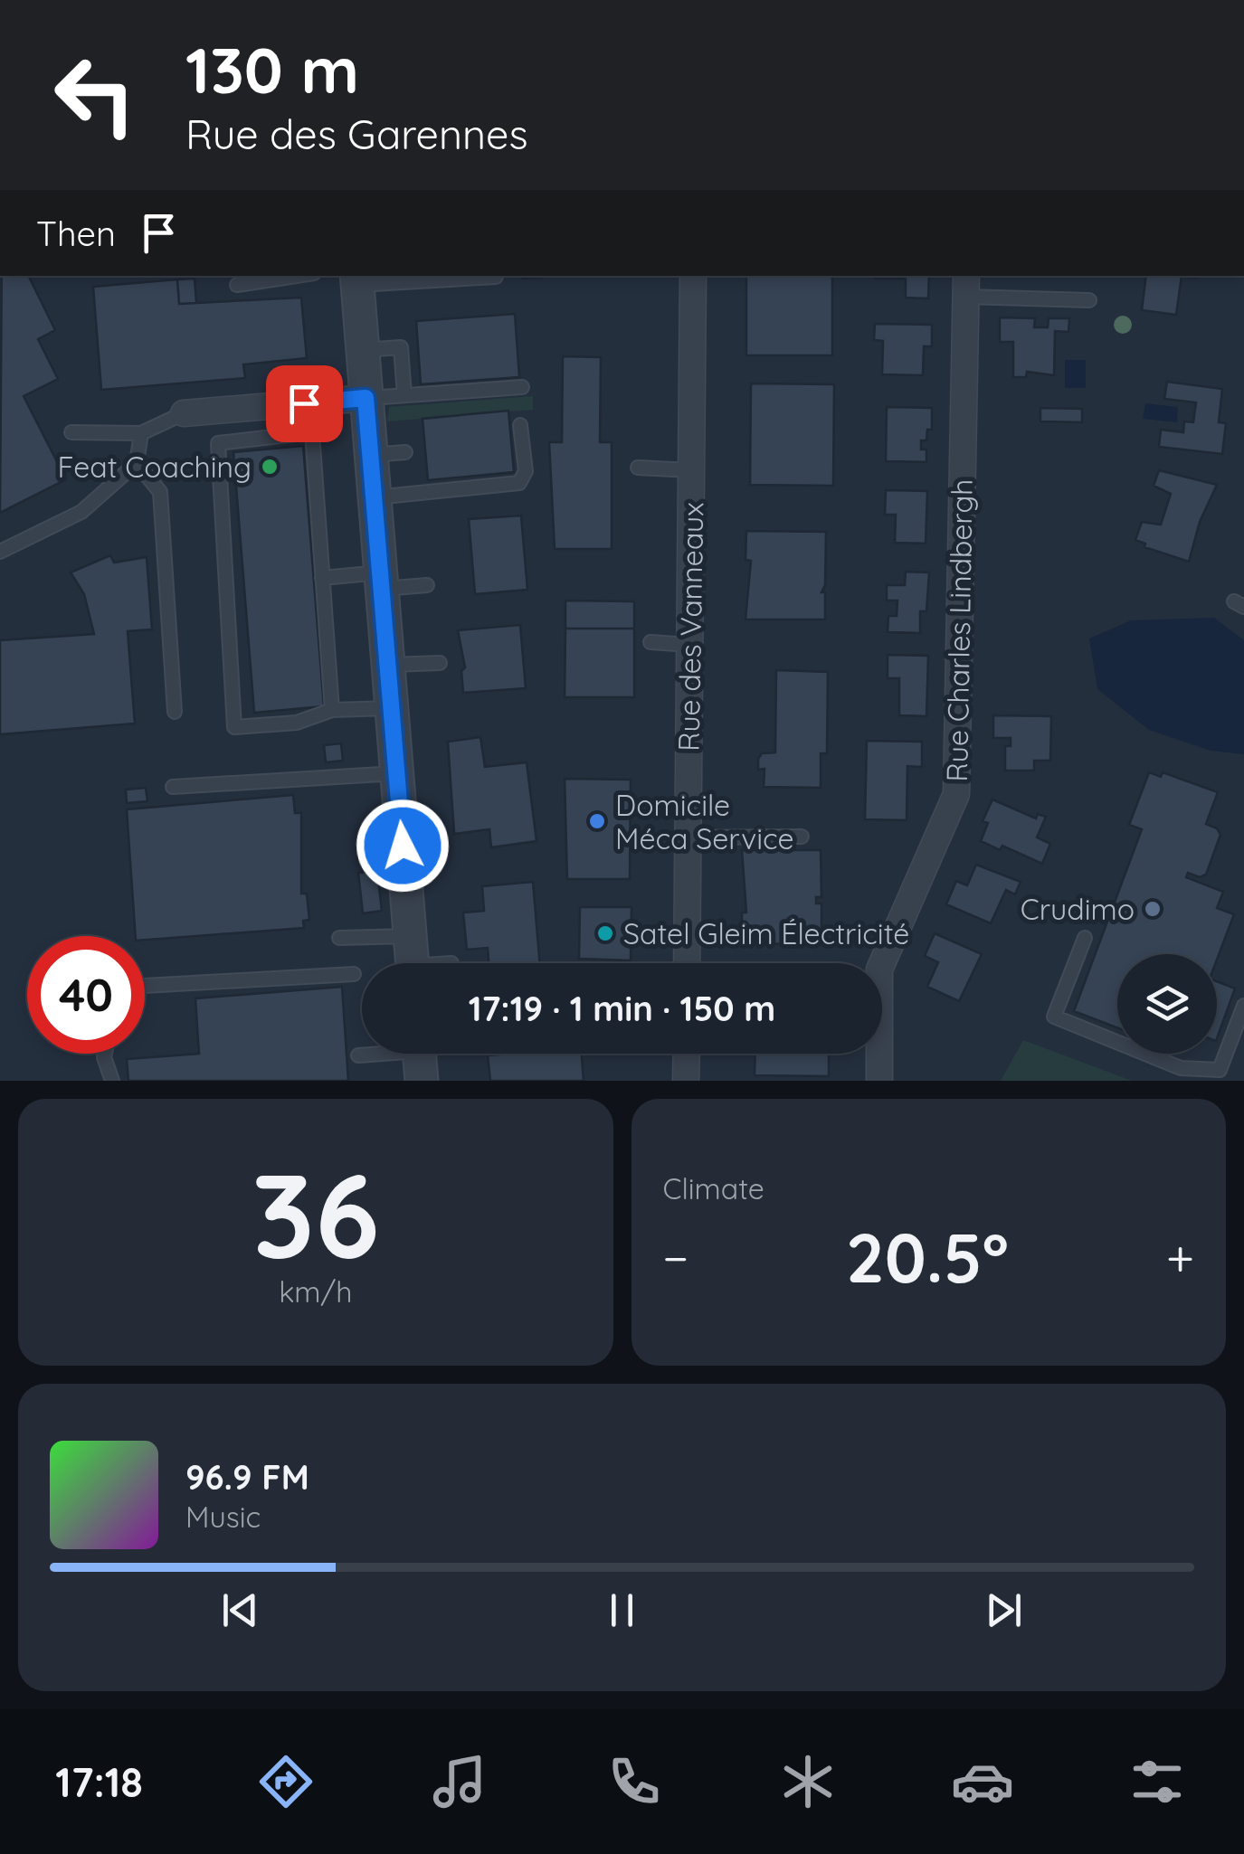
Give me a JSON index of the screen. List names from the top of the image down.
{
  "streets": {
    "street": ["Rue des Vanneaux", "Rue Charles Lindbergh"]
  },
  "places": [
    "Feat Coaching",
    "Domicile Méca Service",
    "Crudimo",
    "Satel Gleim Électricité"
  ],
  "page": {
    "turn": ["130 m", "Rue des Garennes"],
    "then": "Then",
    "limit": "40",
    "trip": "17:19 · 1 min · 150 m",
    "tile": [
      ["36", "km/h"],
      "Climate"
    ],
    "heat": ["−", "20.5°", "+"],
    "song": ["96.9 FM", "Music"],
    "tabs": "17:18"
  }
}
